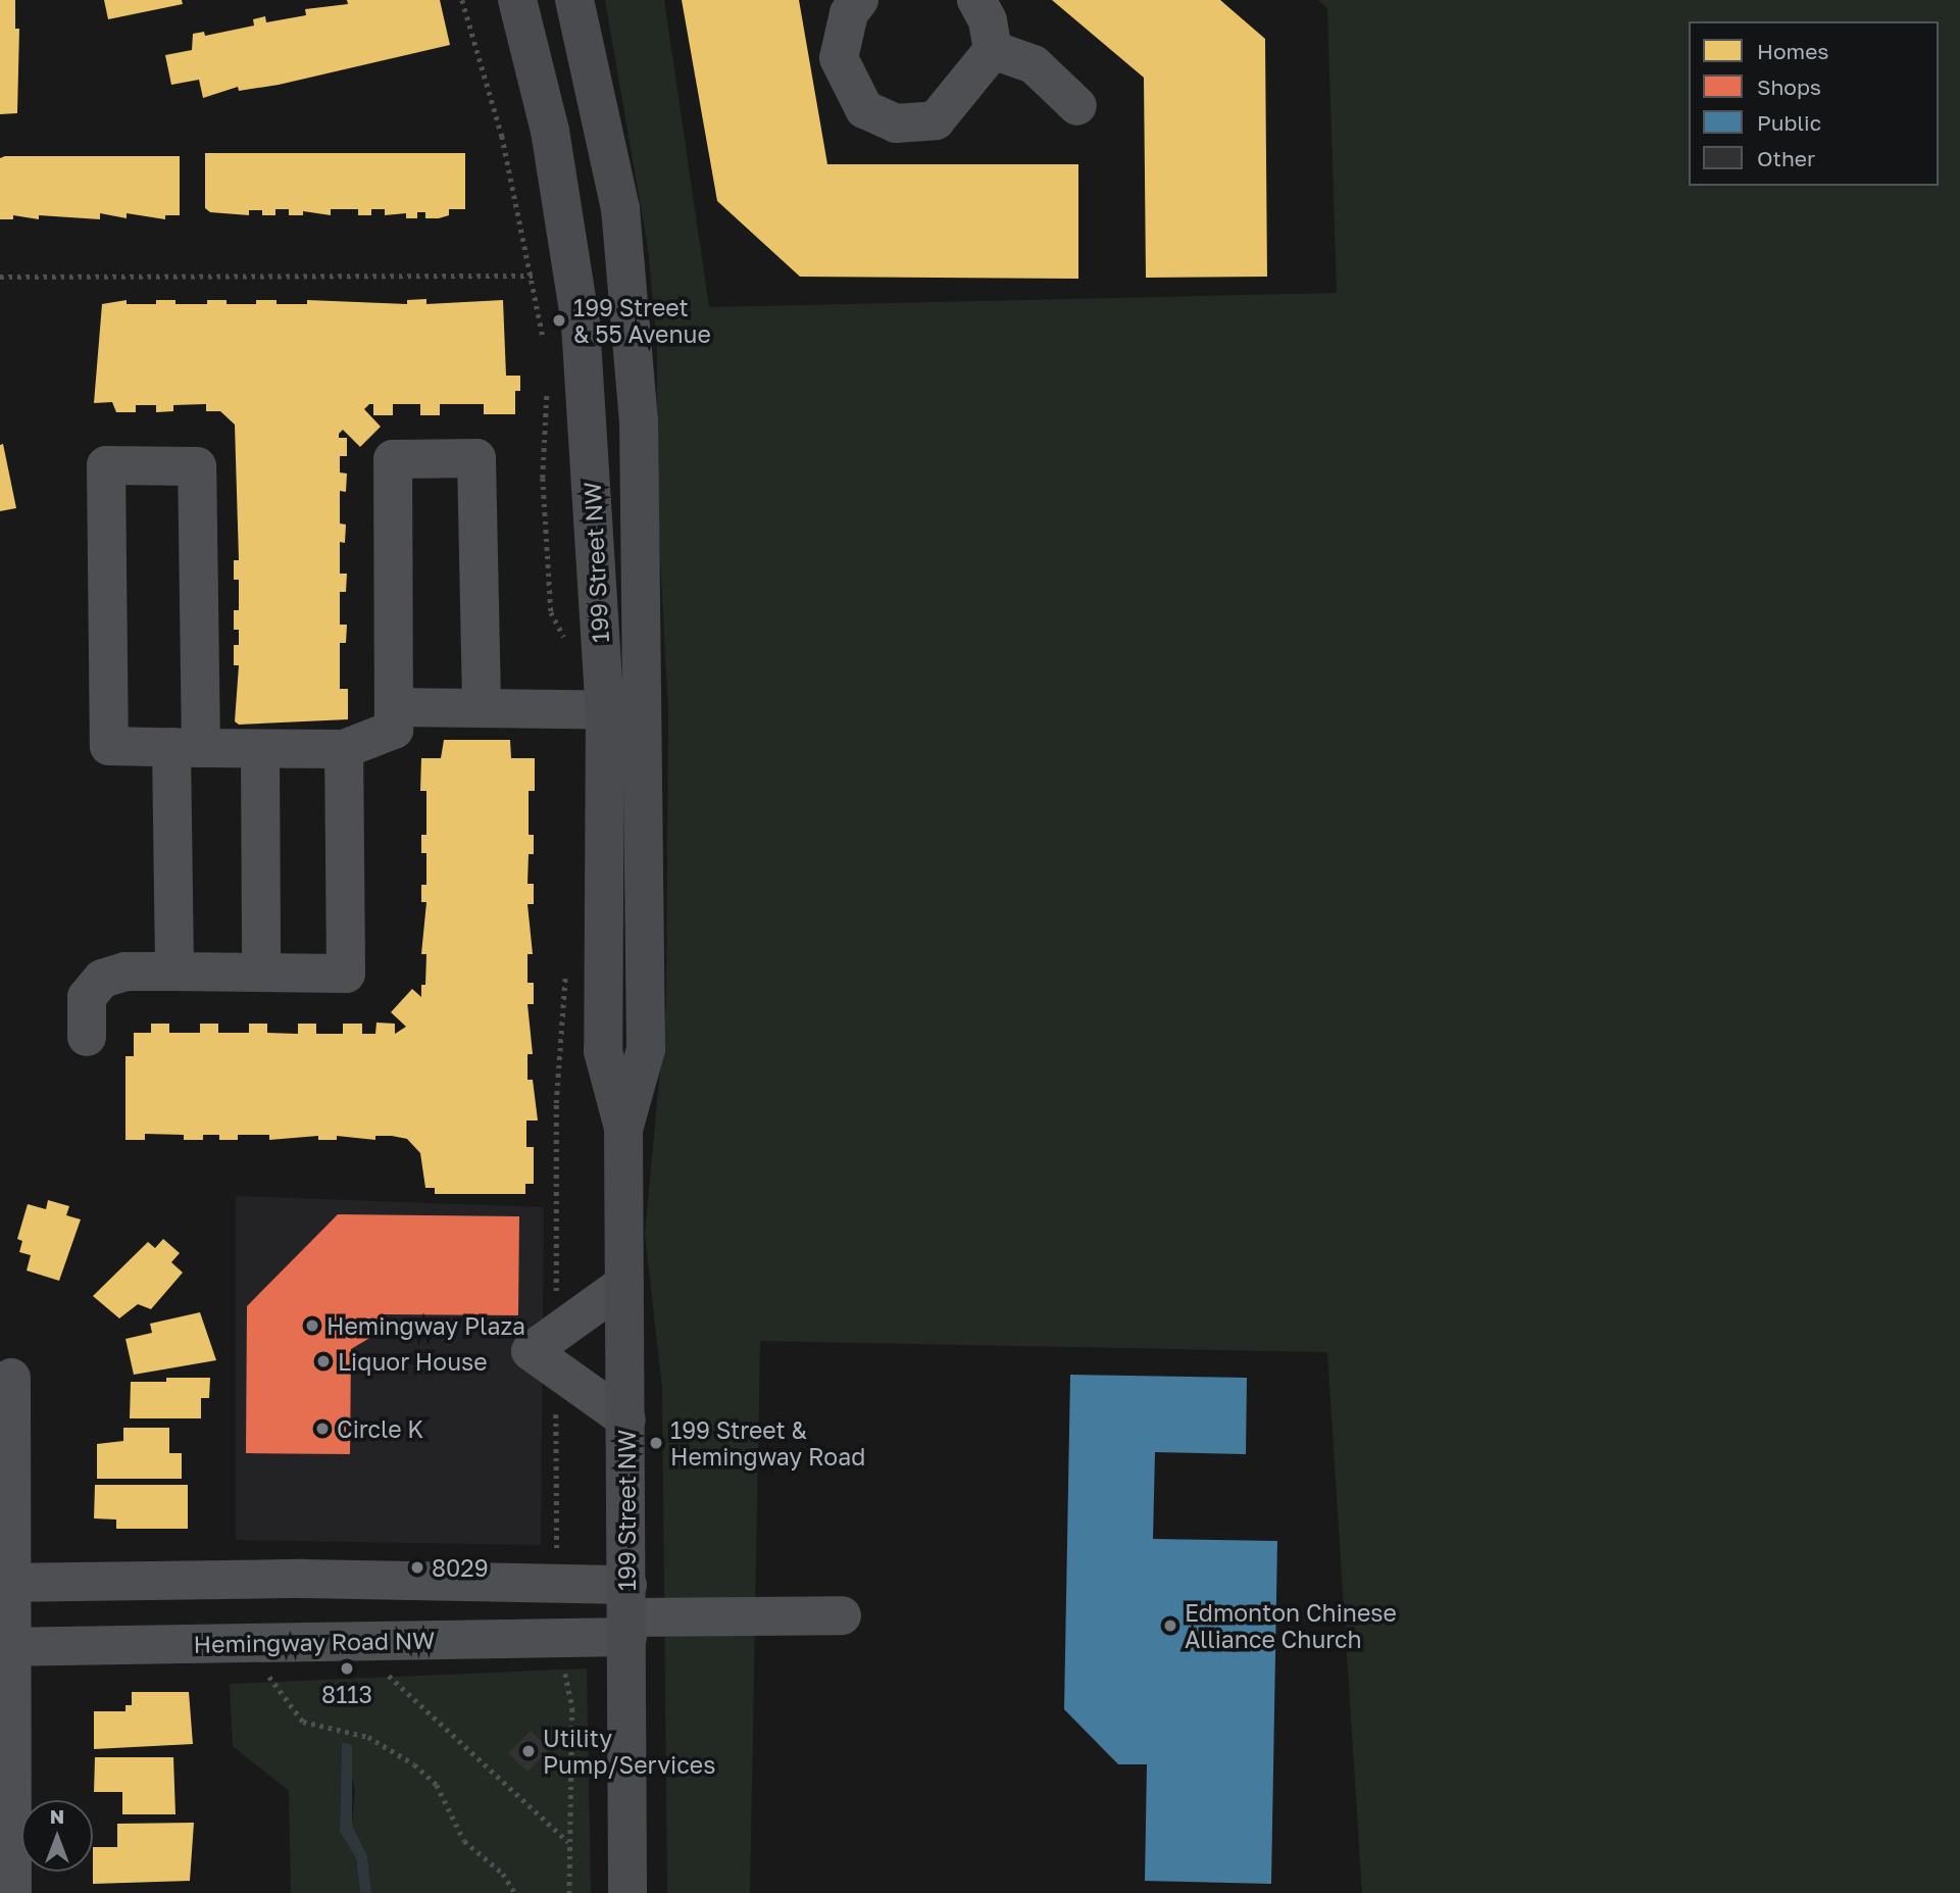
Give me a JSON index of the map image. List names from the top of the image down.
{
  "streets": {
    "main road": ["199 Street NW"],
    "street": ["Hemingway Road NW"]
  },
  "crossings": [
    ["199 Street NW", "Hemingway Road NW"]
  ],
  "places": [
    "199 Street & 55 Avenue",
    "Hemingway Plaza",
    "Liquor House",
    "Circle K",
    "199 Street & Hemingway Road",
    "8029",
    "Edmonton Chinese Alliance Church",
    "8113",
    "Utility Pump/Services"
  ],
  "legend": [
    "Homes",
    "Shops",
    "Public",
    "Other"
  ],
  "north": "top"
}
